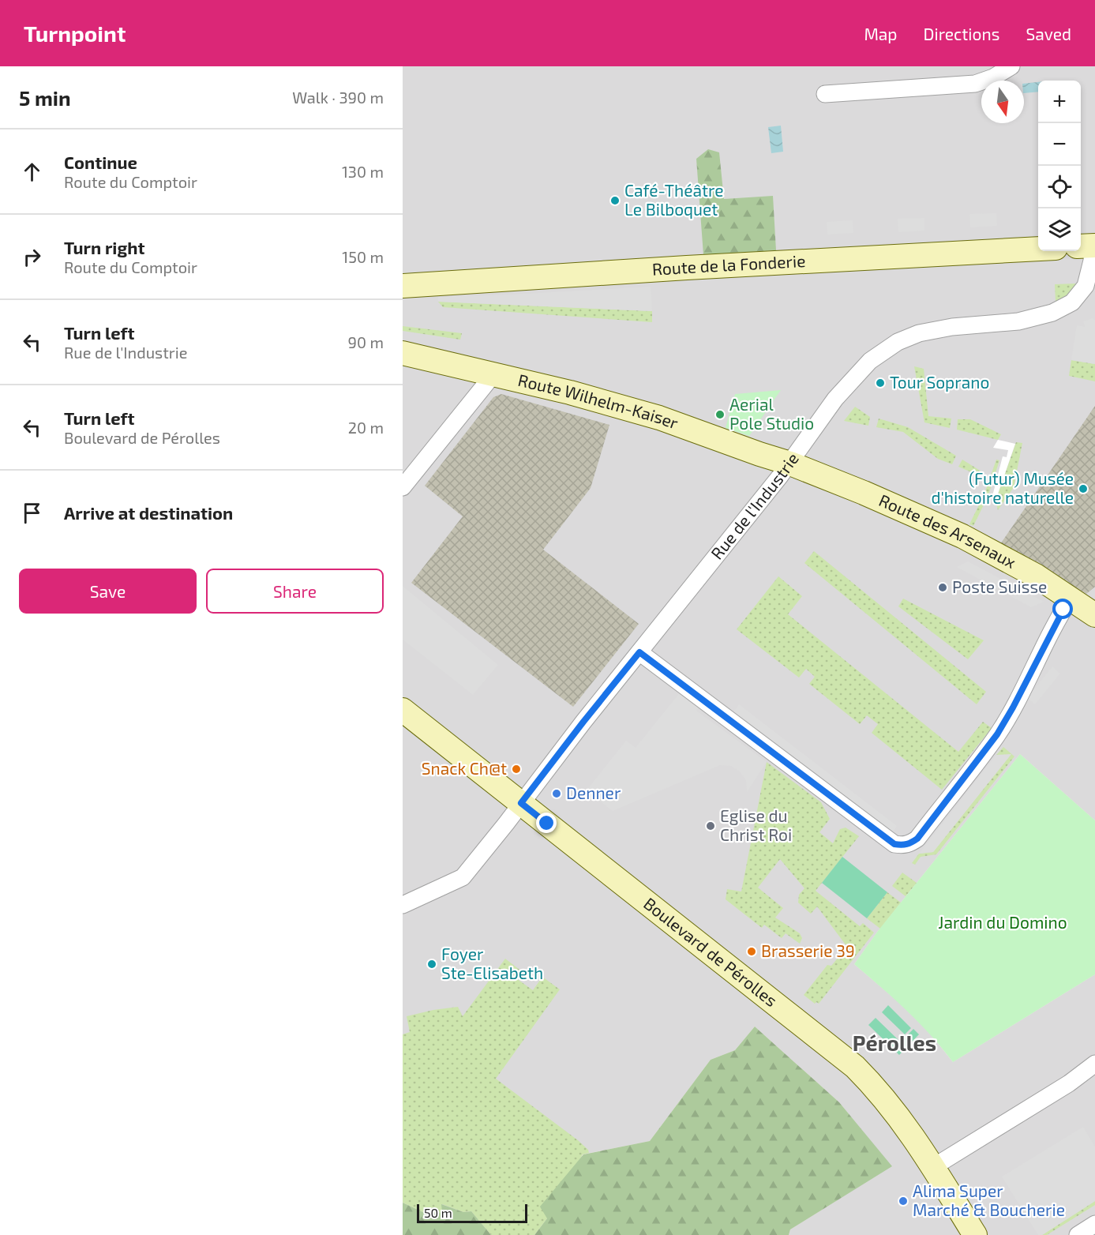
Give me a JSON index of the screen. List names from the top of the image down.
{
  "streets": {
    "main road": [
      "Route de la Fonderie",
      "Route Wilhelm-Kaiser",
      "Route des Arsenaux",
      "Boulevard de Pérolles"
    ],
    "street": ["Rue de l'Industrie"]
  },
  "crossings": [
    ["Route Wilhelm-Kaiser", "Rue de l'Industrie"],
    ["Route Wilhelm-Kaiser", "Route des Arsenaux"],
    ["Rue de l'Industrie", "Route des Arsenaux"],
    ["Rue de l'Industrie", "Boulevard de Pérolles"]
  ],
  "districts": ["Pérolles"],
  "parks": ["Jardin du Domino"],
  "places": [
    "Café-Théâtre Le Bilboquet",
    "Tour Soprano",
    "Aerial Pole Studio",
    "(Futur) Musée d'histoire naturelle",
    "Poste Suisse",
    "Snack Ch@t",
    "Denner",
    "Eglise du Christ Roi",
    "Brasserie 39",
    "Foyer Ste-Elisabeth",
    "Alima Super Marché & Boucherie"
  ],
  "scale_bar": "50 m",
  "north": "bottom",
  "page": {
    "header": "Turnpoint",
    "nav": ["Map", "Directions", "Saved"],
    "heading": ["5 min", "Walk · 390 m"],
    "map_buttons": ["+", "−"],
    "list": [
      ["Continue", "Route du Comptoir", "130 m"],
      ["Turn right", "Route du Comptoir", "150 m"],
      ["Turn left", "Rue de l'Industrie", "90 m"],
      ["Turn left", "Boulevard de Pérolles", "20 m"],
      "Arrive at destination"
    ],
    "buttons": ["Save", "Share"],
    "scale": "50 m"
  }
}
